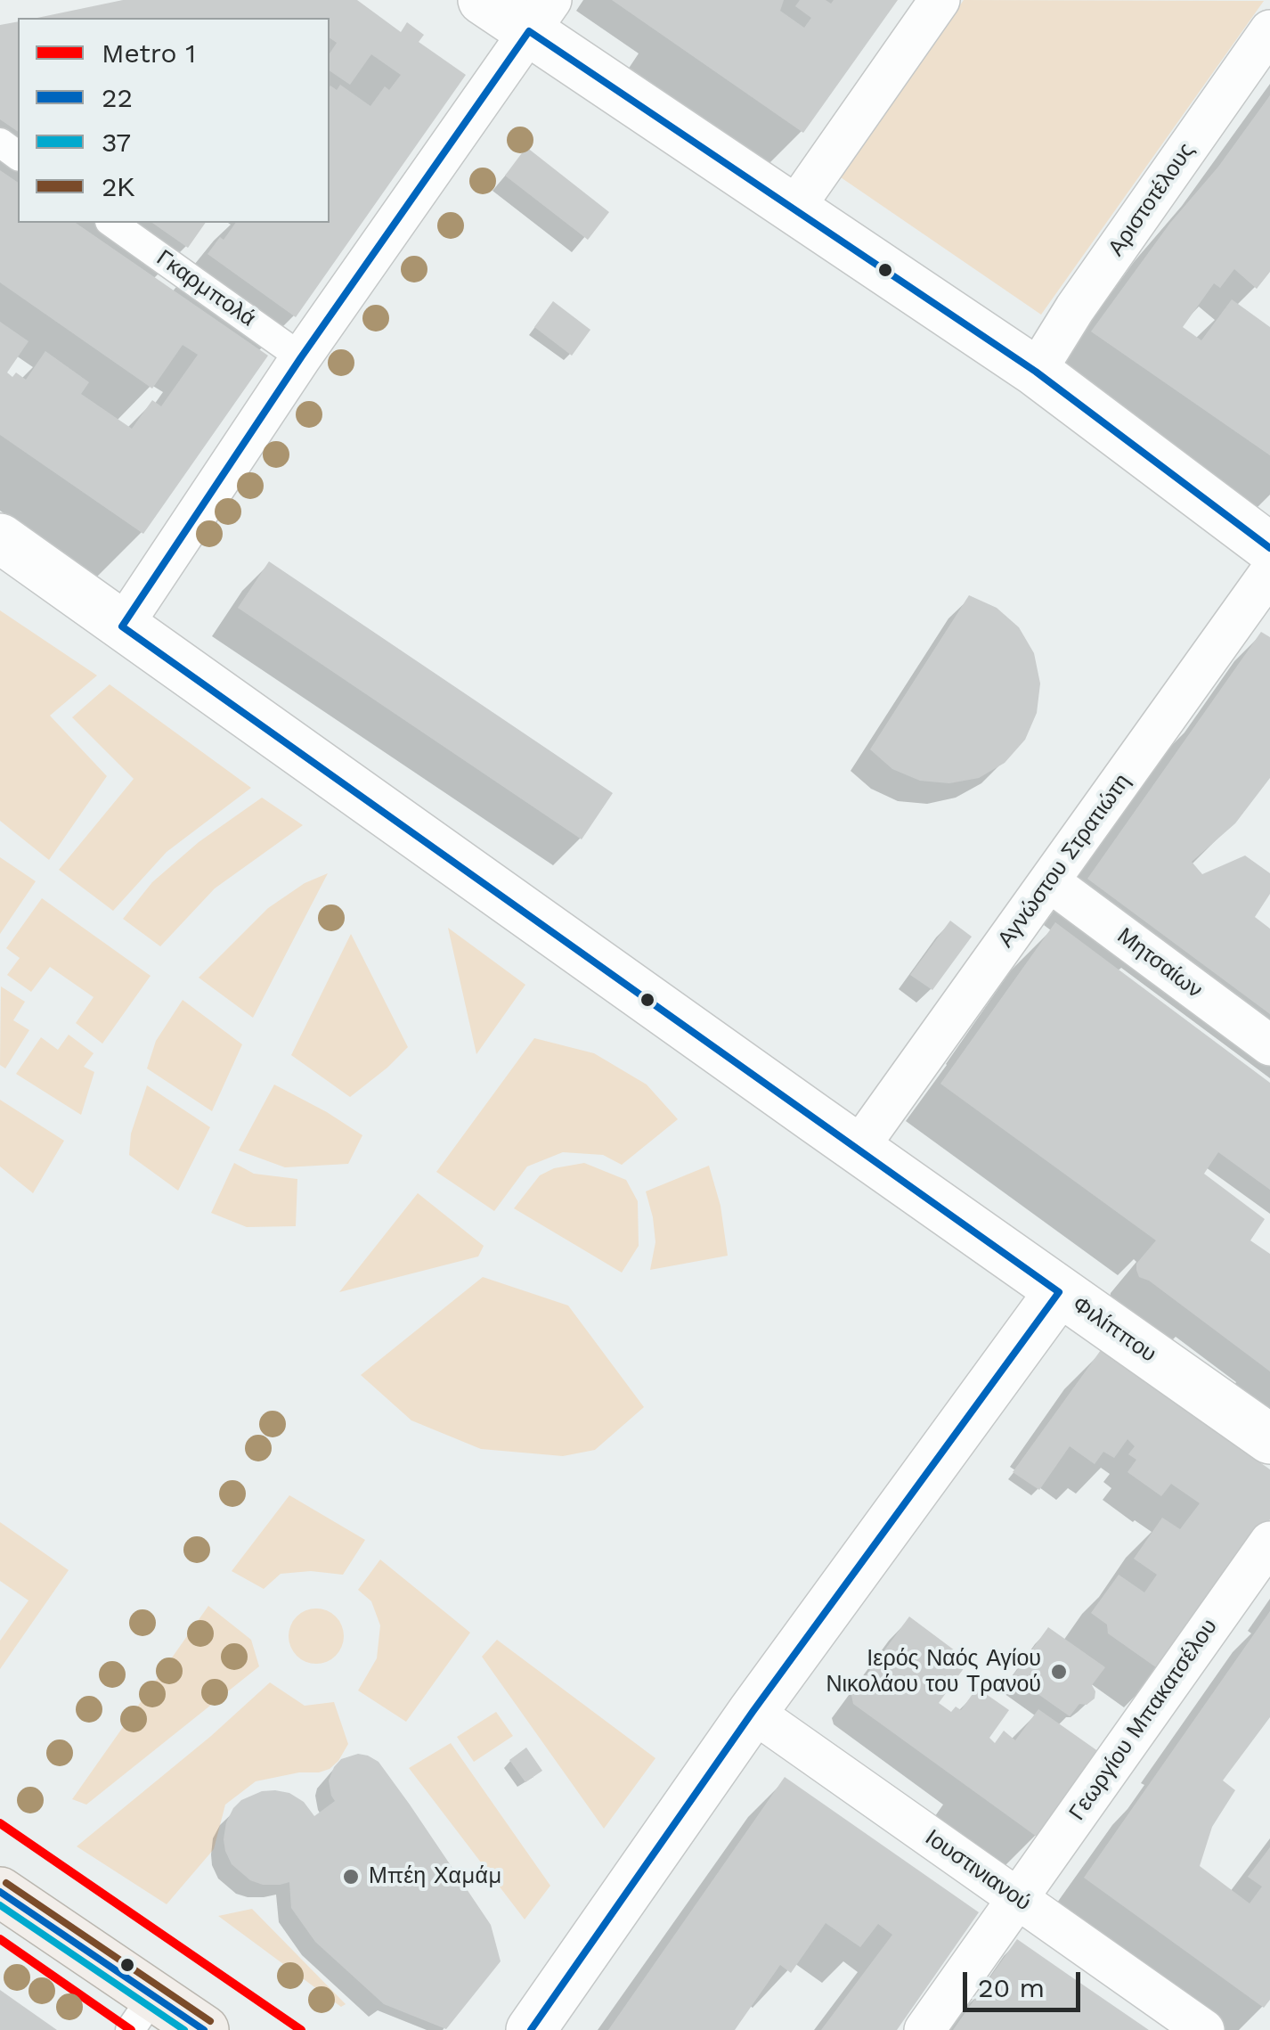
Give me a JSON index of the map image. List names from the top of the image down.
{
  "streets": {
    "street": [
      "Αριστοτέλους",
      "Γκαρμπολά",
      "Αγνώστου Στρατιώτη",
      "Μητσαίων",
      "Φιλίππου",
      "Γεωργίου Μπακατσέλου",
      "Ιουστινιανού"
    ]
  },
  "crossings": [
    ["Αγνώστου Στρατιώτη", "Μητσαίων"],
    ["Αγνώστου Στρατιώτη", "Φιλίππου"],
    ["Γεωργίου Μπακατσέλου", "Ιουστινιανού"]
  ],
  "places": ["Ιερός Ναός Αγίου Νικολάου του Τρανού", "Μπέη Χαμάμ"],
  "lines": [
    "transit line 22",
    "metro line 1",
    "transit line 2Κ",
    "transit line 37"
  ],
  "legend": [
    "Metro 1",
    "22",
    "37",
    "2Κ"
  ],
  "scale_bar": "20 m"
}
